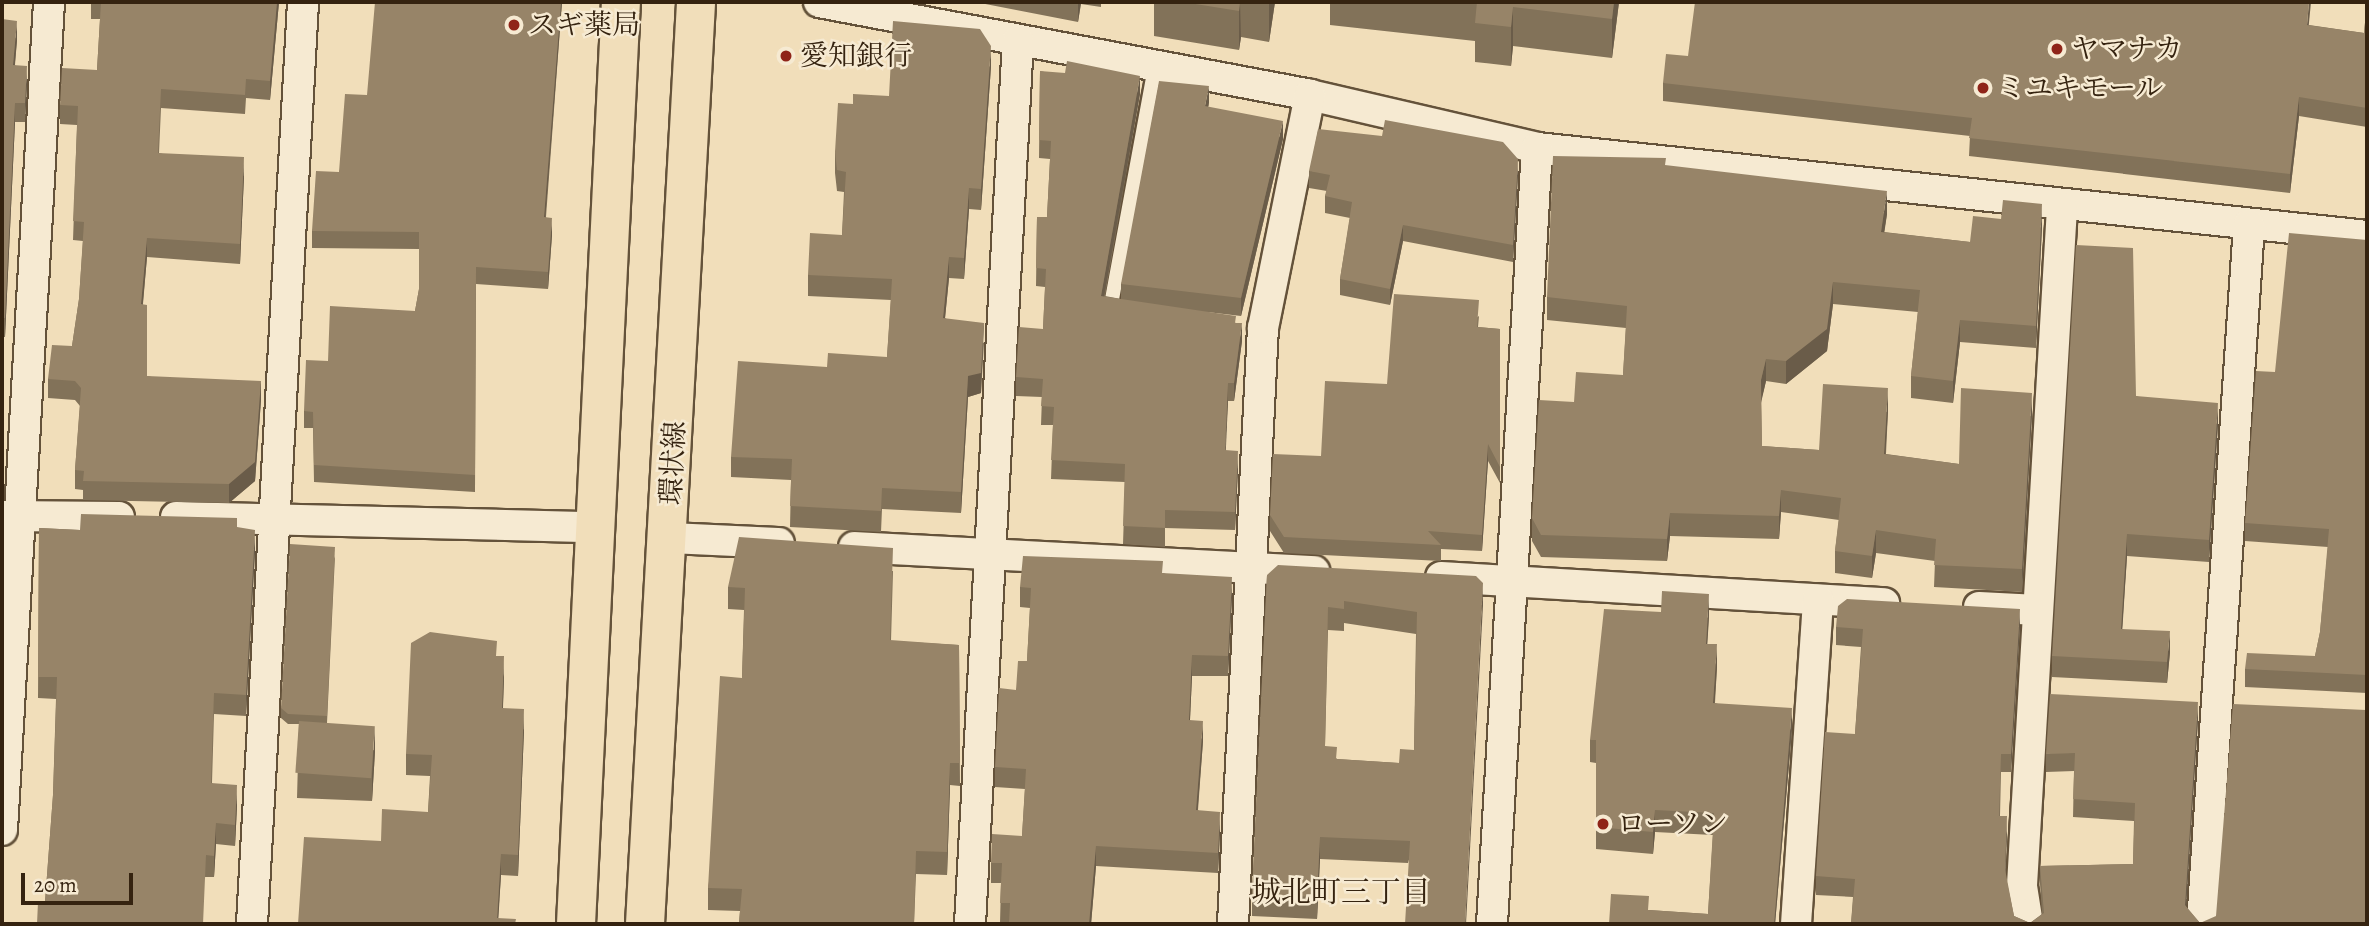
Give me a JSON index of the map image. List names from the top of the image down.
{
  "streets": {
    "main road": ["環状線"]
  },
  "districts": ["城北町三丁目"],
  "places": [
    "スギ薬局",
    "ヤマナカ",
    "愛知銀行",
    "ミユキモール",
    "ローソン"
  ],
  "scale_bar": "20 m"
}
